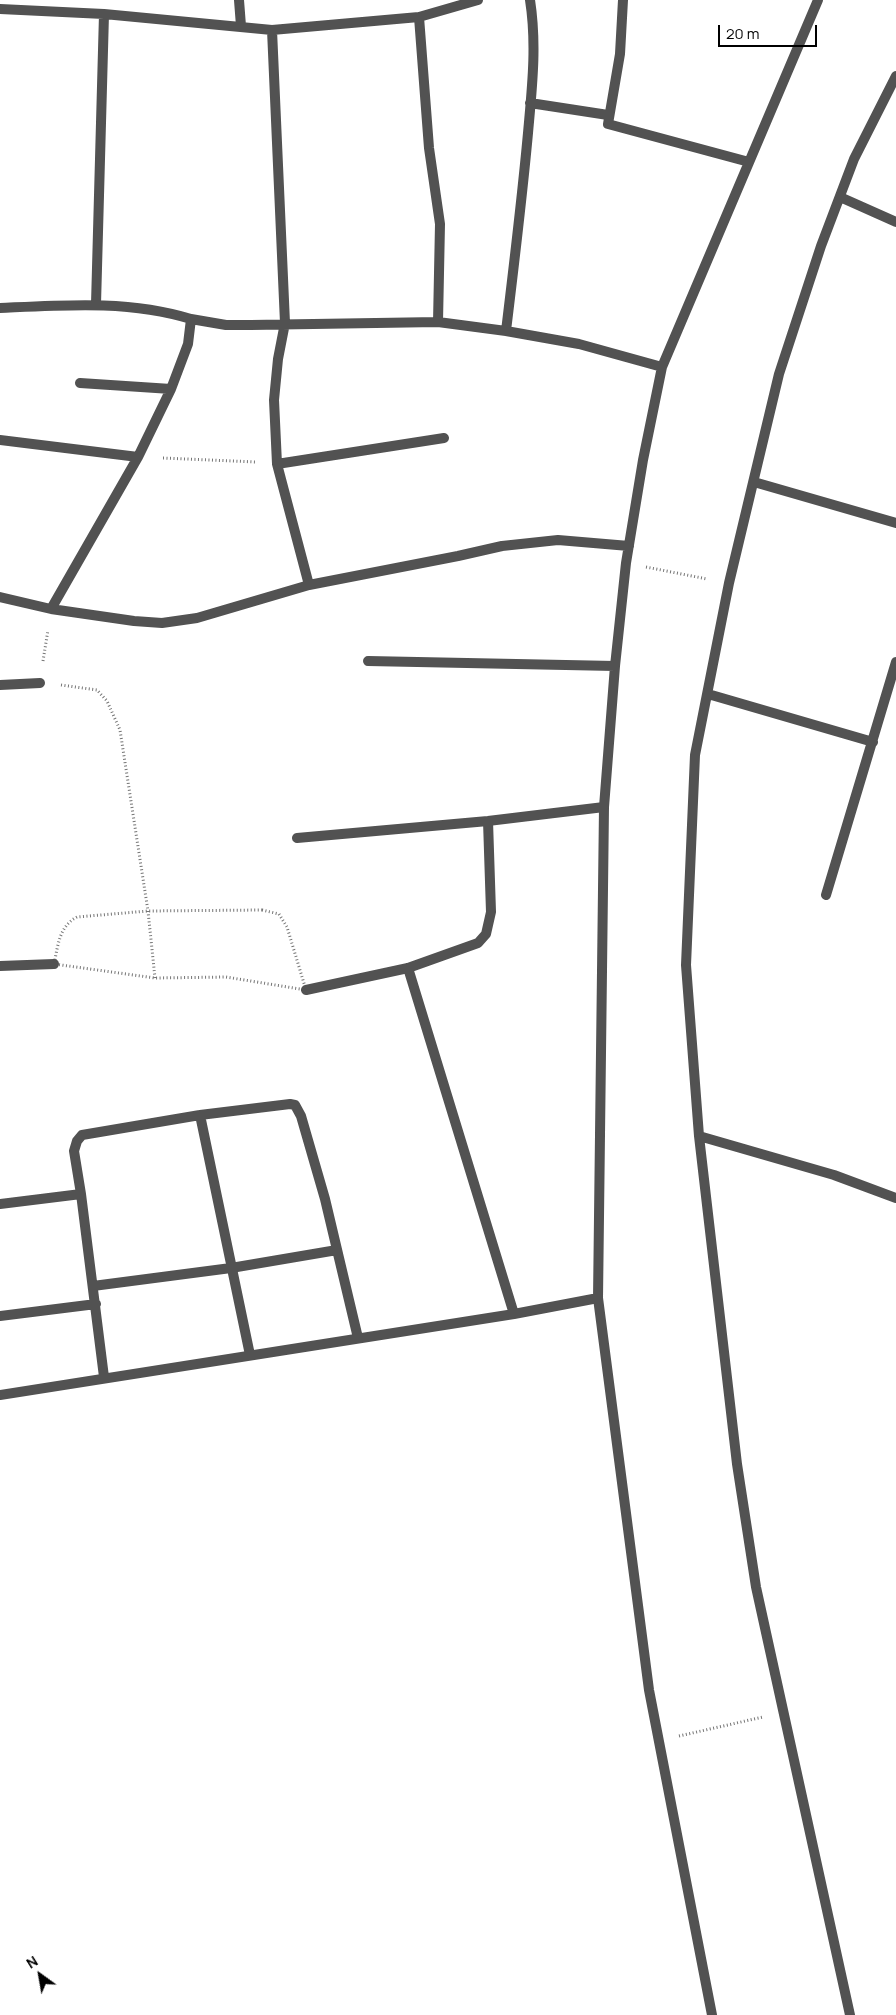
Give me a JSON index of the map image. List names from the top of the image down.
{
  "scale_bar": "20 m",
  "north": "top left"
}
